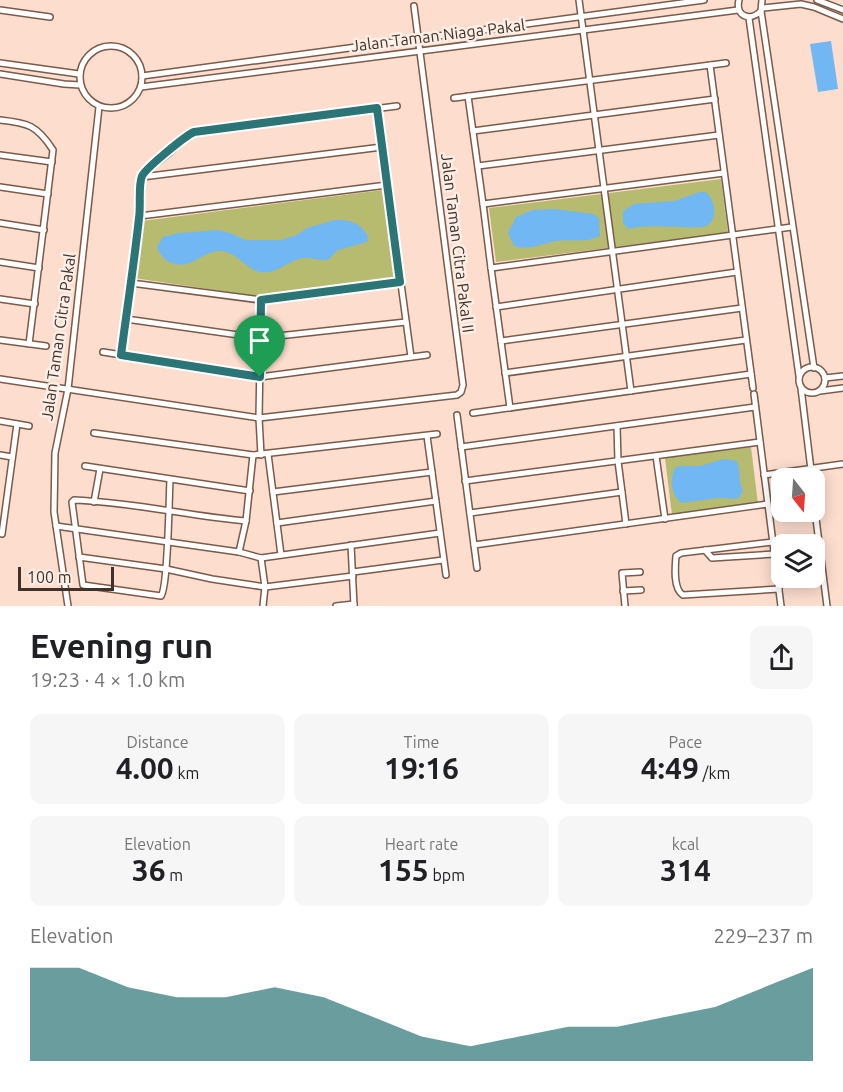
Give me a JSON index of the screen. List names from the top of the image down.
{
  "streets": {
    "street": ["Jalan Taman Niaga Pakal", "Jalan Taman Citra Pakal II", "Jalan Taman Citra Pakal"]
  },
  "crossings": [
    ["Jalan Taman Niaga Pakal", "Jalan Taman Citra Pakal II"],
    ["Jalan Taman Niaga Pakal", "Jalan Taman Citra Pakal"]
  ],
  "scale_bar": "100 m",
  "north": "bottom",
  "page": {
    "scale": "100 m",
    "heading": ["Evening run", "19:23 · 4 × 1.0 km"],
    "stats": [
      ["Distance", "4.00 km"],
      ["Time", "19:16"],
      ["Pace", "4:49 /km"],
      ["Elevation", "36 m"],
      ["Heart rate", "155 bpm"],
      ["kcal", "314"]
    ],
    "chart": ["Elevation", "229–237 m"]
  }
}
